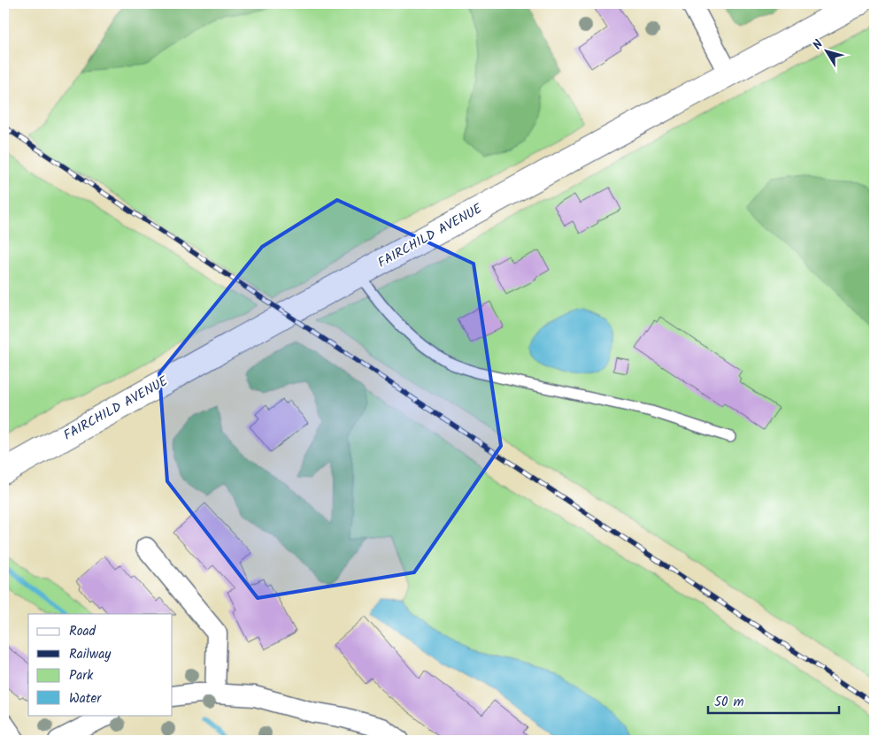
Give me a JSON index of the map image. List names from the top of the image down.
{
  "streets": {
    "main road": ["FAIRCHILD AVENUE"]
  },
  "legend": [
    "Road",
    "Railway",
    "Park",
    "Water"
  ],
  "scale_bar": "50 m",
  "north": "top left"
}
